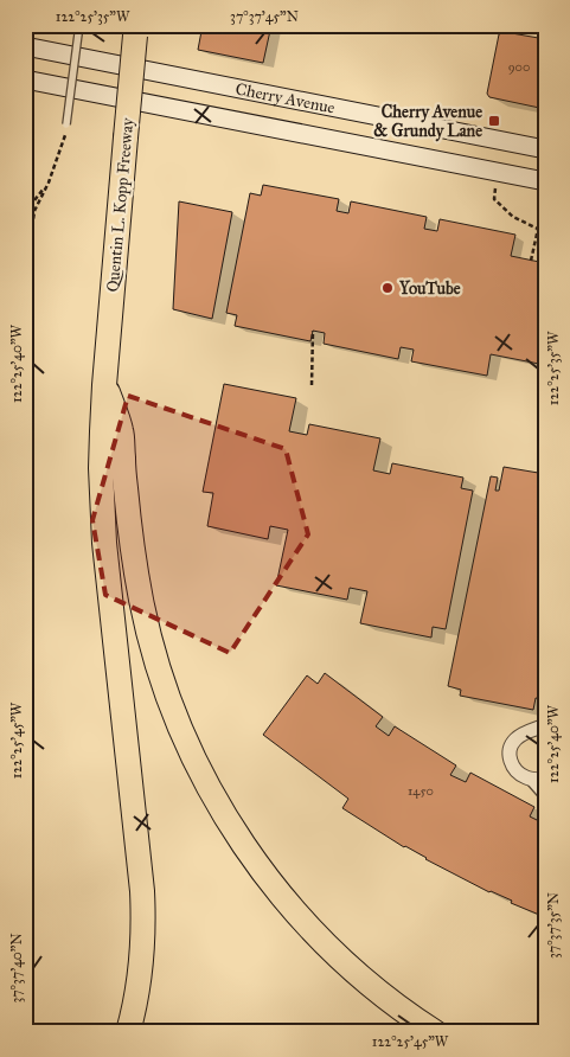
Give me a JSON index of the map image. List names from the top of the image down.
{
  "streets": {
    "highway": ["Quentin L. Kopp Freeway"],
    "street": ["Cherry Avenue"]
  },
  "places": {
    "transit": ["Cherry Avenue & Grundy Lane"],
    "other": ["YouTube"]
  },
  "house_numbers": ["900", "1450"],
  "coordinates": [
    "122°25'35\"W",
    "37°37'45\"N",
    "122°25'40\"W",
    "122°25'45\"W",
    "37°37'35\"N",
    "37°37'40\"N"
  ]
}
